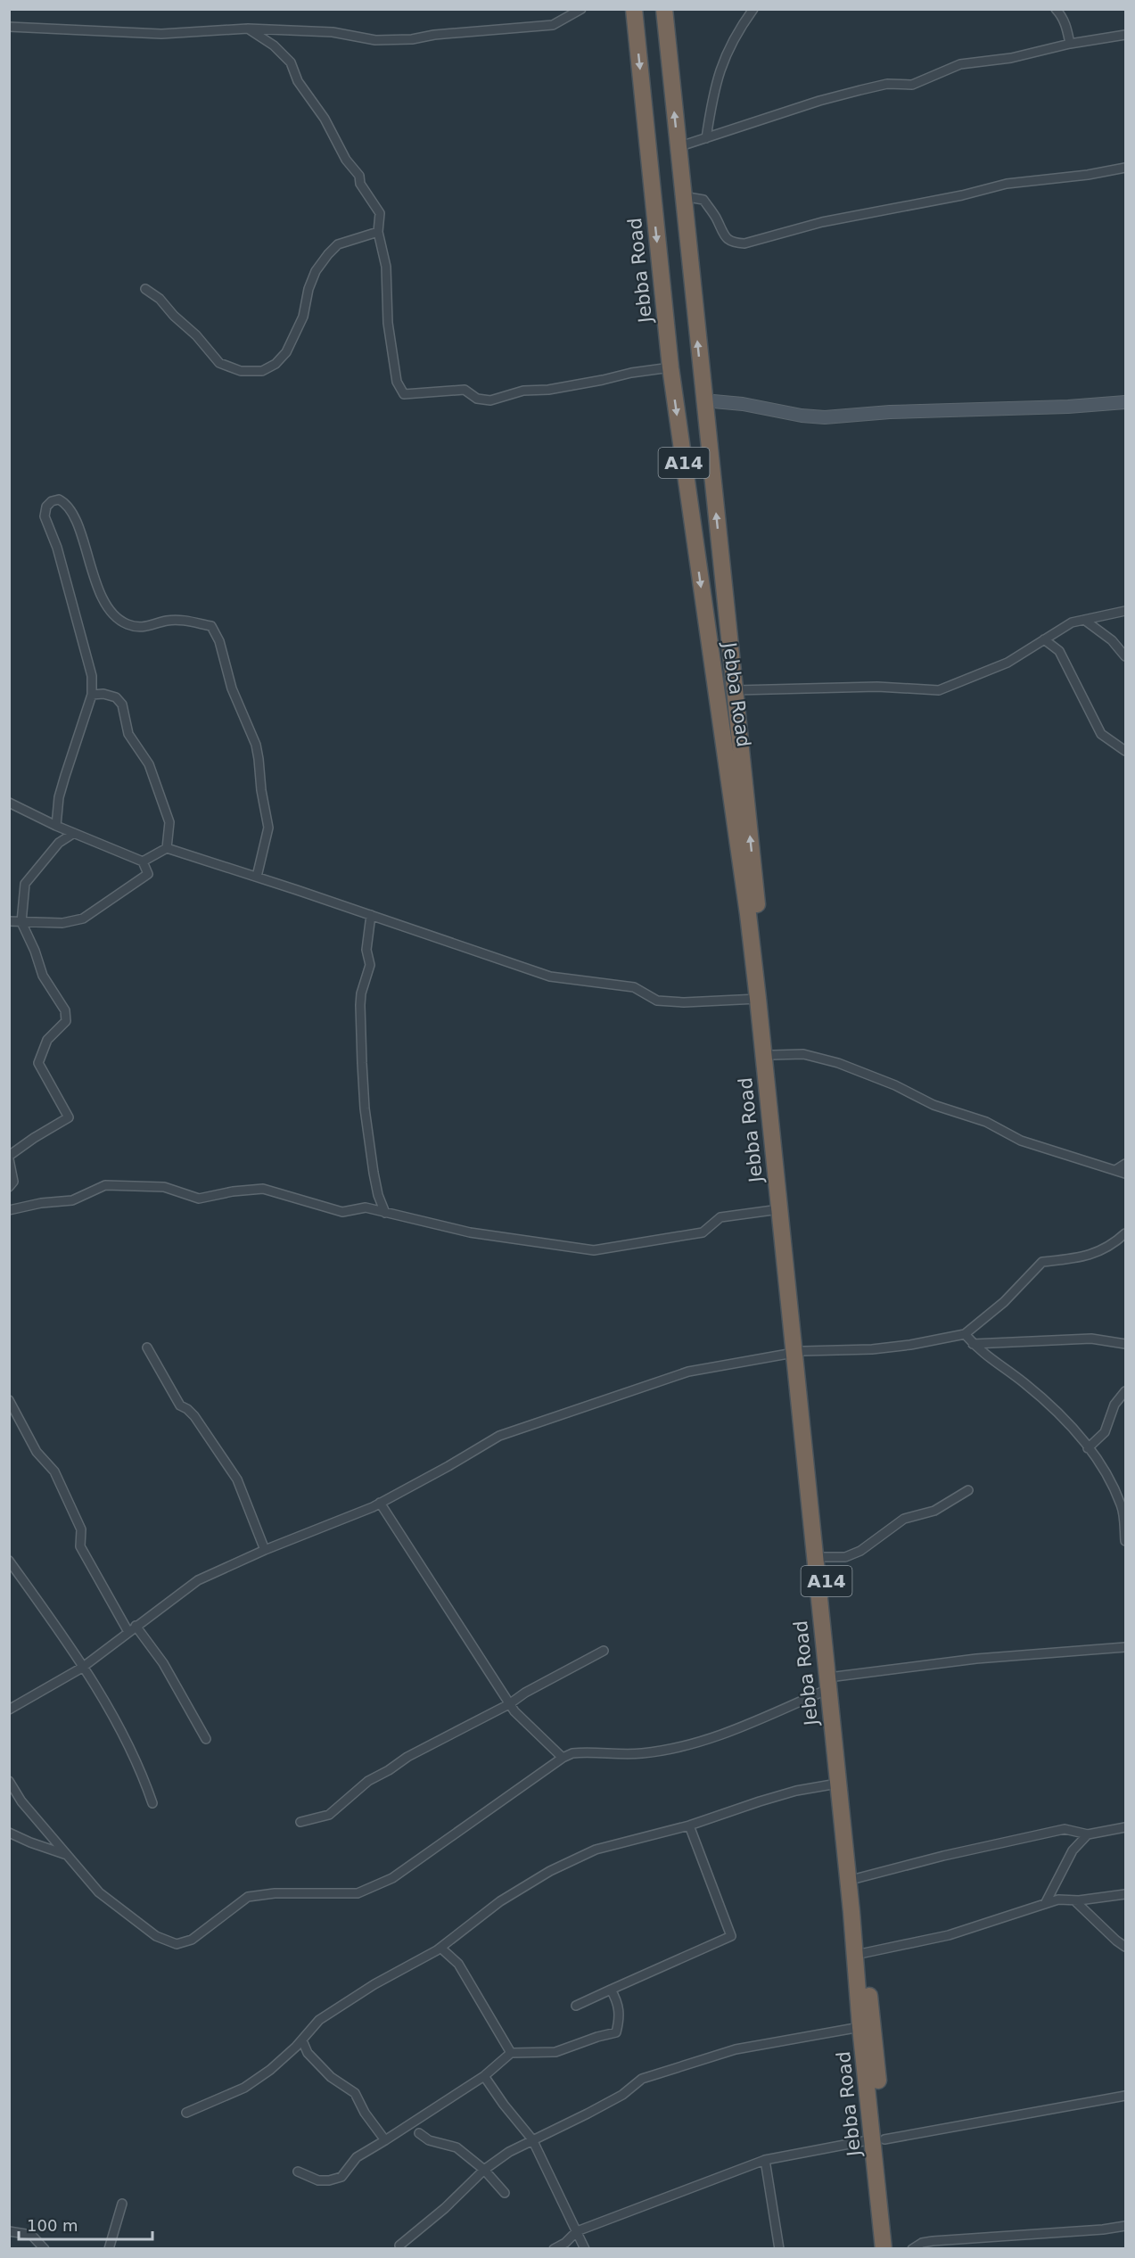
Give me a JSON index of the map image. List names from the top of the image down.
{
  "streets": {
    "highway": ["Jebba Road", "A14"]
  },
  "scale_bar": "100 m"
}
